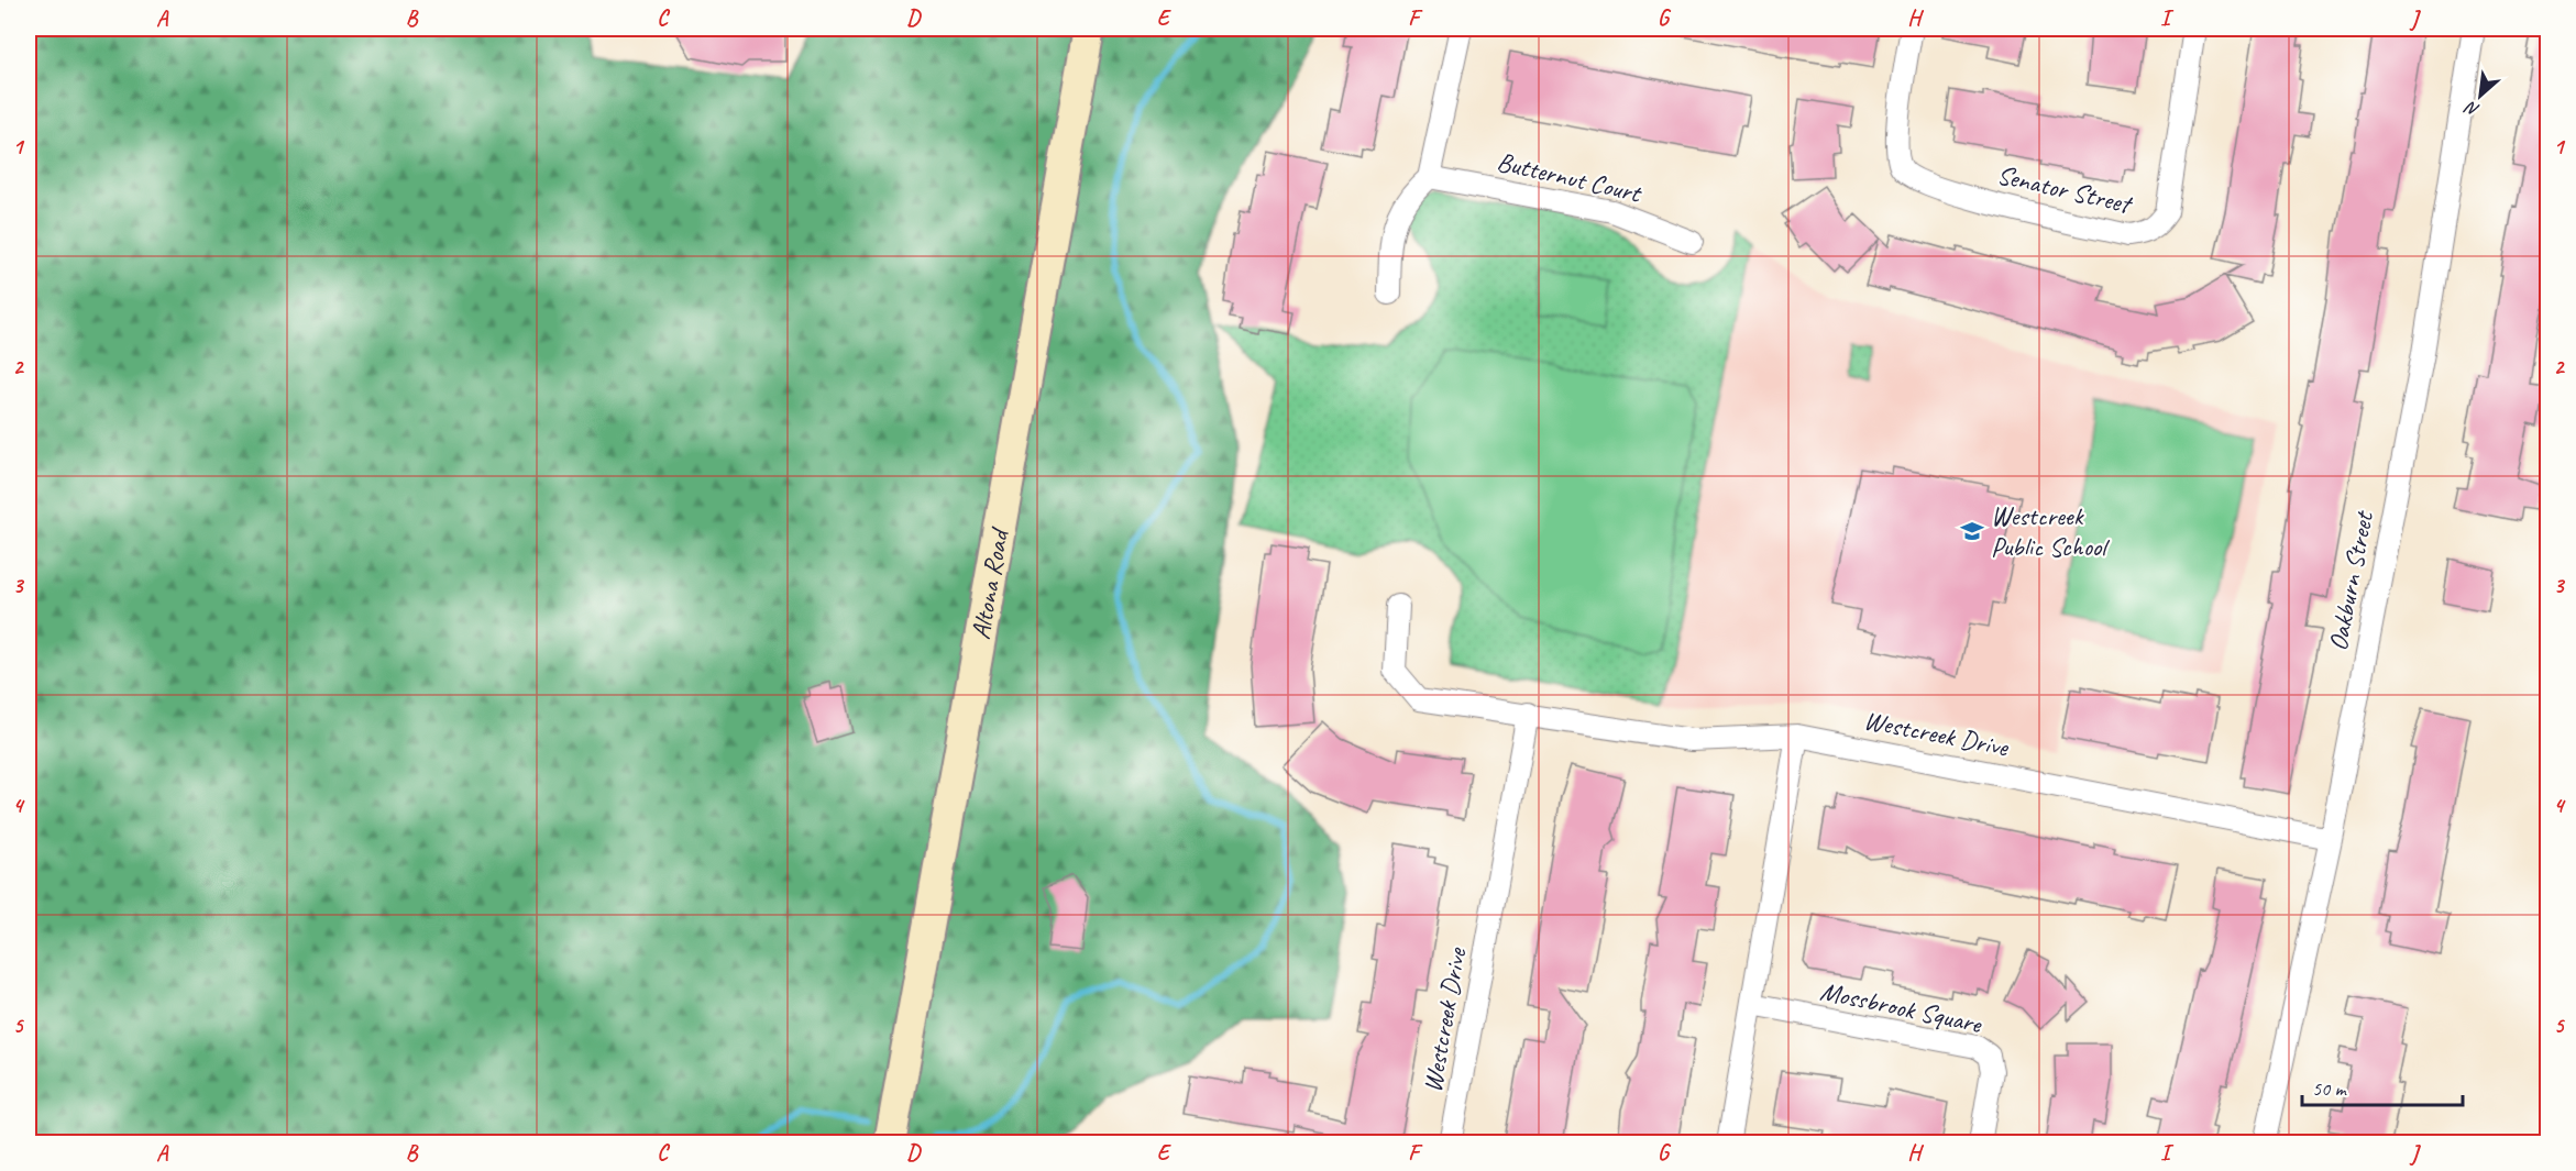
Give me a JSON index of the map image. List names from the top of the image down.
{
  "streets": {
    "main road": ["Altona Road"],
    "street": [
      "Butternut Court",
      "Senator Street",
      "Oakburn Street",
      "Westcreek Drive",
      "Mossbrook Square"
    ]
  },
  "crossings": [
    ["Oakburn Street", "Westcreek Drive"]
  ],
  "places": {
    "school or university": ["Westcreek Public School"]
  },
  "scale_bar": "50 m",
  "north": "bottom left",
  "grid": {
    "columns": [
      "A",
      "B",
      "C",
      "D",
      "E",
      "F",
      "G",
      "H",
      "I",
      "J"
    ],
    "rows": [
      "1",
      "2",
      "3",
      "4",
      "5"
    ]
  }
}
